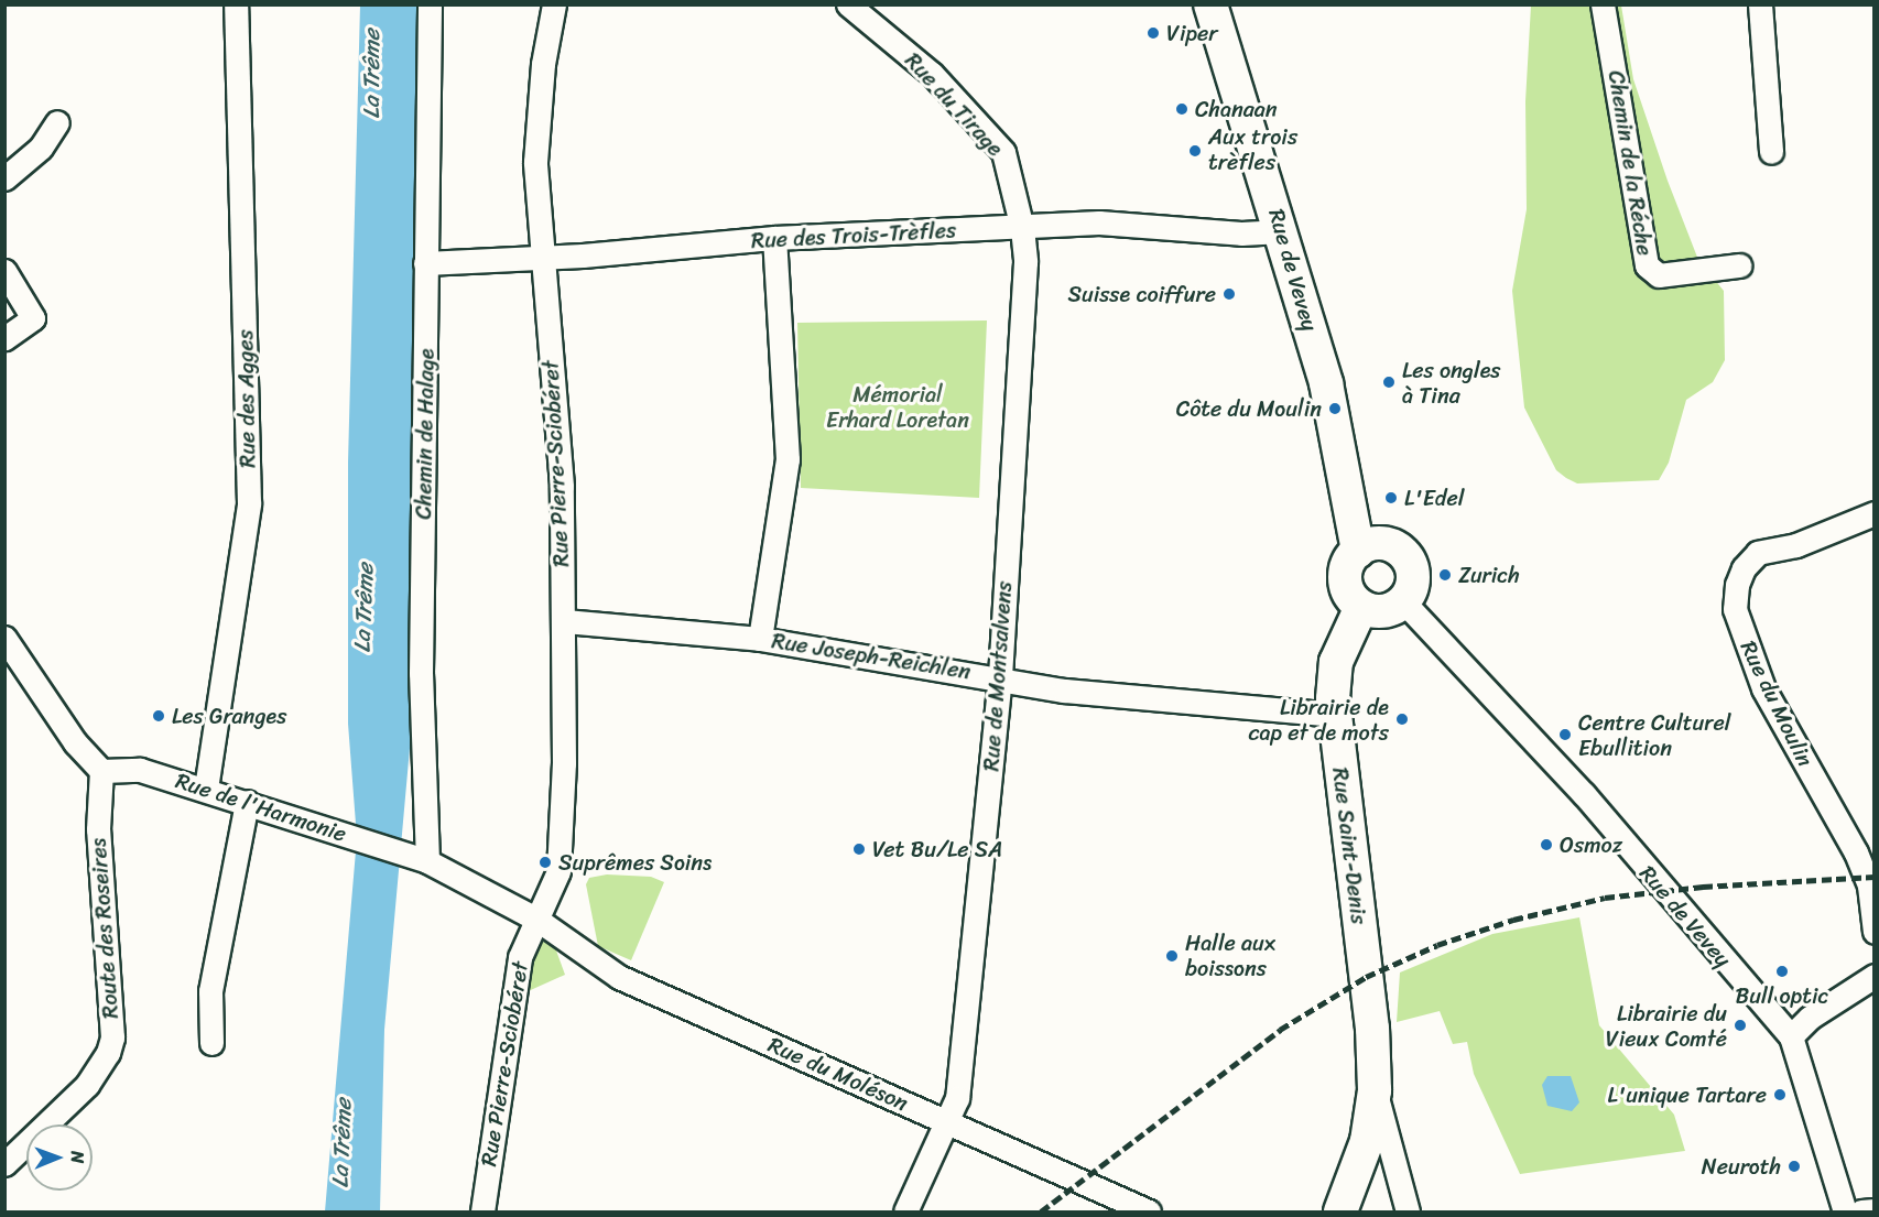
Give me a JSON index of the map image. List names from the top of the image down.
{
  "streets": {
    "main road": ["Rue de Vevey", "Rue Saint-Denis"],
    "street": [
      "Rue du Tirage",
      "Chemin de la Réche",
      "Rue des Trois-Trèfles",
      "Rue des Agges",
      "Chemin de Halage",
      "Rue Pierre-Sciobéret",
      "Rue Joseph-Reichlen",
      "Rue de Montsalvens",
      "Rue du Moulin",
      "Rue de l'Harmonie",
      "Route des Roseires",
      "Rue du Moléson"
    ]
  },
  "crossings": [
    ["Rue du Tirage", "Rue des Trois-Trèfles"],
    ["Rue du Tirage", "Rue de Montsalvens"],
    ["Rue des Trois-Trèfles", "Rue de Vevey"],
    ["Rue des Trois-Trèfles", "Chemin de Halage"],
    ["Rue des Trois-Trèfles", "Rue Pierre-Sciobéret"],
    ["Rue des Trois-Trèfles", "Rue de Montsalvens"],
    ["Rue de Vevey", "Rue Saint-Denis"],
    ["Rue des Agges", "Rue de l'Harmonie"],
    ["Chemin de Halage", "Rue de l'Harmonie"],
    ["Rue Pierre-Sciobéret", "Rue Joseph-Reichlen"],
    ["Rue Pierre-Sciobéret", "Rue du Moléson"],
    ["Rue Joseph-Reichlen", "Rue de Montsalvens"],
    ["Rue Joseph-Reichlen", "Rue Saint-Denis"],
    ["Rue de Montsalvens", "Rue du Moléson"],
    ["Rue de l'Harmonie", "Route des Roseires"]
  ],
  "water": ["La Trême"],
  "parks": ["Mémorial Erhard Loretan"],
  "places": [
    "Viper",
    "Chanaan",
    "Aux trois trèfles",
    "Suisse coiffure",
    "Les ongles à Tina",
    "Côte du Moulin",
    "L'Edel",
    "Zurich",
    "Les Granges",
    "Librairie de cap et de mots",
    "Centre Culturel Ebullition",
    "Osmoz",
    "Vet Bu/Le SA",
    "Suprêmes Soins",
    "Halle aux boissons",
    "Bull optic",
    "Librairie du Vieux Comté",
    "L'unique Tartare",
    "Neuroth"
  ],
  "north": "right"
}
